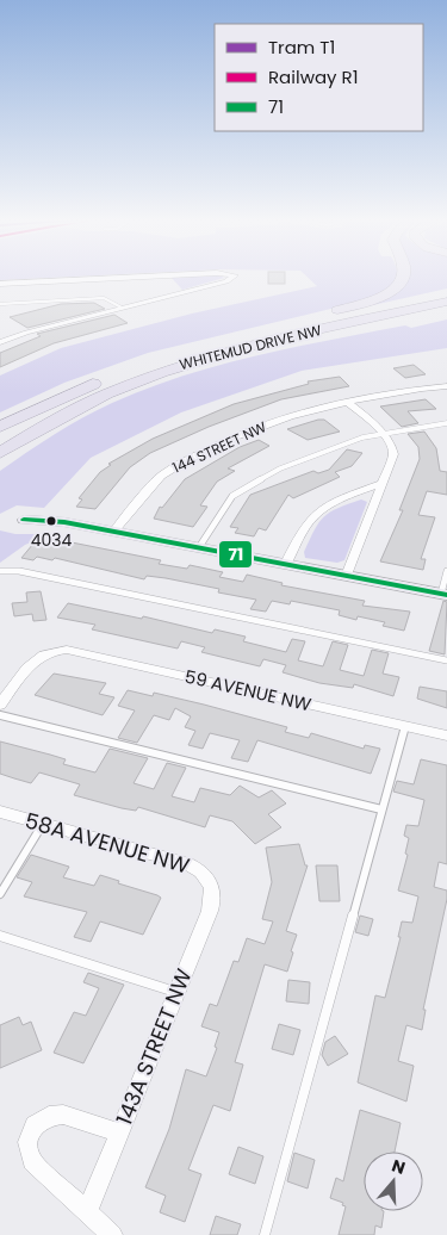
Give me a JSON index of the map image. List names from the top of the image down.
{
  "streets": {
    "highway": ["WHITEMUD DRIVE NW"],
    "street": [
      "144 STREET NW",
      "59 AVENUE NW",
      "58A AVENUE NW",
      "143A STREET NW"
    ]
  },
  "crossings": [
    ["58A AVENUE NW", "143A STREET NW"]
  ],
  "places": ["4034"],
  "lines": ["transit line 71"],
  "legend": ["Tram T1", "Railway R1", "71"],
  "north": "top"
}
